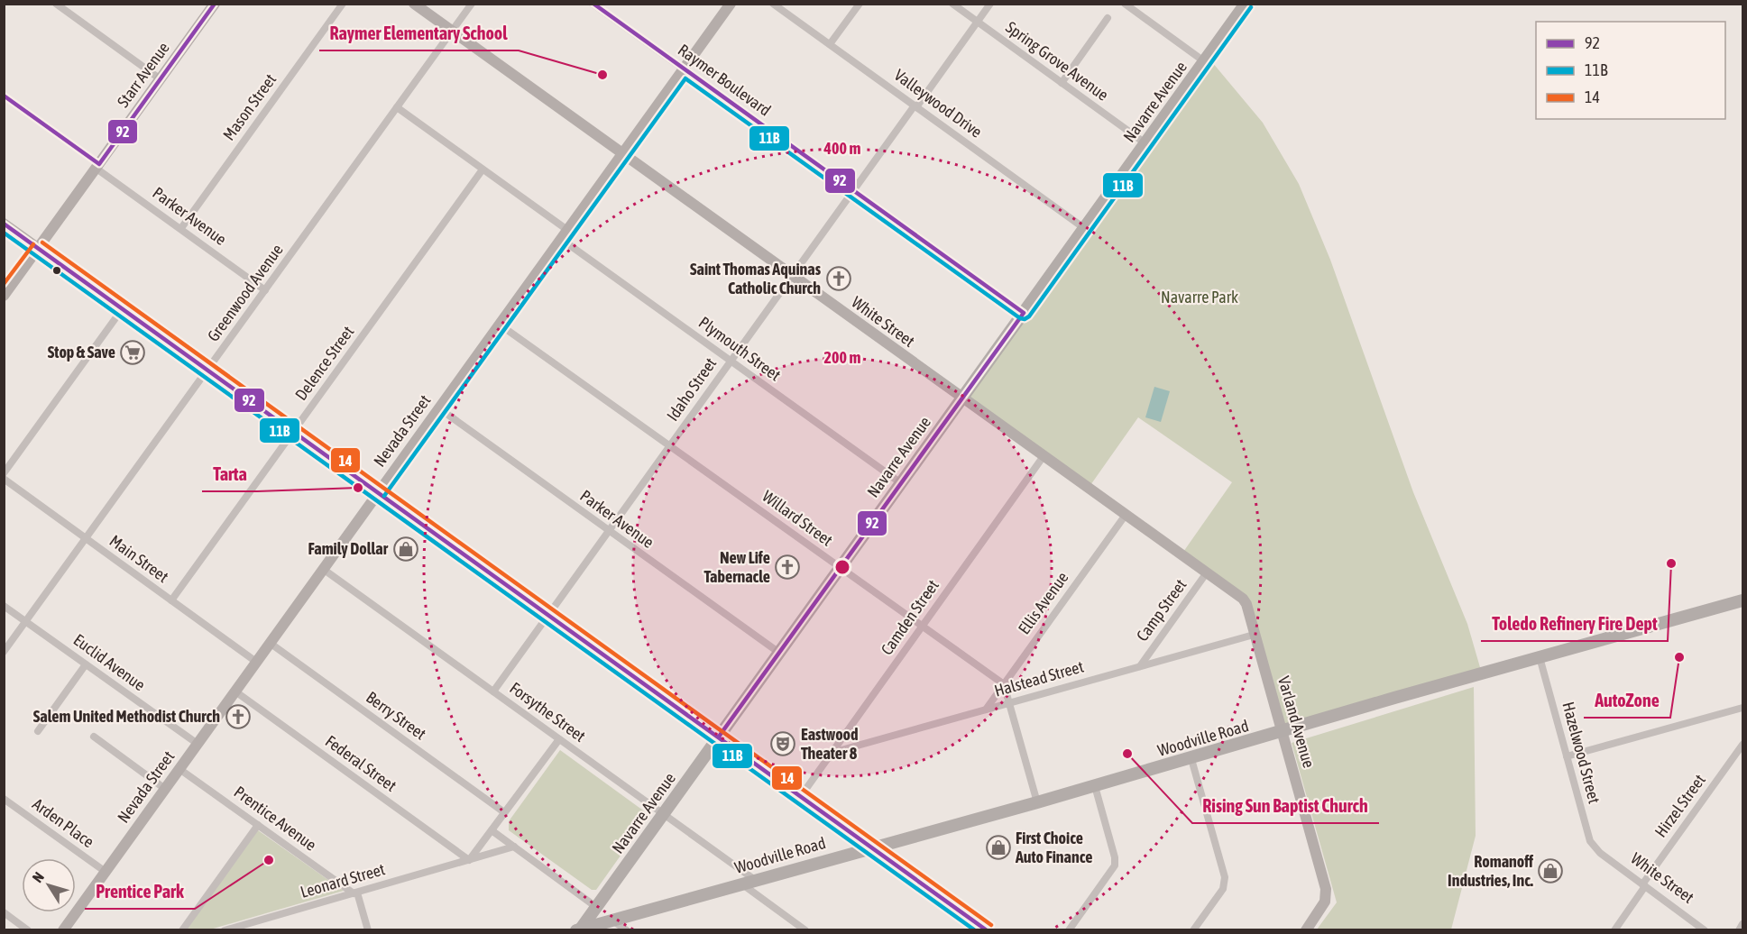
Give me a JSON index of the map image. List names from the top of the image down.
{
  "streets": {
    "main road": ["Navarre Avenue", "Woodville Road"],
    "street": [
      "Spring Grove Avenue",
      "Starr Avenue",
      "Raymer Boulevard",
      "Valleywood Drive",
      "Mason Street",
      "Parker Avenue",
      "Greenwood Avenue",
      "White Street",
      "Plymouth Street",
      "Delence Street",
      "Idaho Street",
      "Nevada Street",
      "Willard Street",
      "Main Street",
      "Ellis Avenue",
      "Camp Street",
      "Camden Street",
      "Euclid Avenue",
      "Halstead Street",
      "Forsythe Street",
      "Berry Street",
      "Varland Avenue",
      "Hazelwood Street",
      "Federal Street",
      "Hirzel Street",
      "Prentice Avenue",
      "Arden Place",
      "Leonard Street"
    ]
  },
  "crossings": [
    ["Spring Grove Avenue", "Navarre Avenue"],
    ["Spring Grove Avenue", "Idaho Street"],
    ["Starr Avenue", "Parker Avenue"],
    ["Raymer Boulevard", "Navarre Avenue"],
    ["Raymer Boulevard", "Idaho Street"],
    ["Raymer Boulevard", "Nevada Street"],
    ["Navarre Avenue", "Valleywood Drive"],
    ["Navarre Avenue", "Parker Avenue"],
    ["Navarre Avenue", "White Street"],
    ["Navarre Avenue", "Plymouth Street"],
    ["Navarre Avenue", "Willard Street"],
    ["Navarre Avenue", "Forsythe Street"],
    ["Navarre Avenue", "Woodville Road"],
    ["Valleywood Drive", "Idaho Street"],
    ["Mason Street", "Parker Avenue"],
    ["Parker Avenue", "Greenwood Avenue"],
    ["Parker Avenue", "Idaho Street"],
    ["Parker Avenue", "Nevada Street"],
    ["Greenwood Avenue", "White Street"],
    ["Greenwood Avenue", "Plymouth Street"],
    ["Greenwood Avenue", "Main Street"],
    ["Greenwood Avenue", "Euclid Avenue"],
    ["White Street", "Idaho Street"],
    ["White Street", "Nevada Street"],
    ["White Street", "Ellis Avenue"],
    ["White Street", "Camp Street"],
    ["White Street", "Camden Street"],
    ["White Street", "Varland Avenue"],
    ["White Street", "Hazelwood Street"],
    ["White Street", "Hirzel Street"],
    ["Plymouth Street", "Delence Street"],
    ["Plymouth Street", "Idaho Street"],
    ["Plymouth Street", "Nevada Street"],
    ["Delence Street", "Main Street"],
    ["Idaho Street", "Willard Street"],
    ["Idaho Street", "Forsythe Street"],
    ["Nevada Street", "Willard Street"],
    ["Nevada Street", "Main Street"],
    ["Nevada Street", "Euclid Avenue"],
    ["Nevada Street", "Forsythe Street"],
    ["Nevada Street", "Berry Street"],
    ["Nevada Street", "Federal Street"],
    ["Nevada Street", "Prentice Avenue"],
    ["Nevada Street", "Arden Place"],
    ["Willard Street", "Ellis Avenue"],
    ["Willard Street", "Camden Street"],
    ["Ellis Avenue", "Halstead Street"],
    ["Camp Street", "Halstead Street"],
    ["Camden Street", "Halstead Street"],
    ["Halstead Street", "Varland Avenue"],
    ["Forsythe Street", "Woodville Road"],
    ["Varland Avenue", "Woodville Road"],
    ["Woodville Road", "Hazelwood Street"],
    ["Federal Street", "Leonard Street"],
    ["Prentice Avenue", "Leonard Street"]
  ],
  "parks": ["Navarre Park"],
  "places": {
    "other": [
      "Raymer Elementary School",
      "Tarta",
      "Toledo Refinery Fire Dept",
      "AutoZone",
      "Rising Sun Baptist Church",
      "Prentice Park"
    ],
    "church": ["Saint Thomas Aquinas Catholic Church", "New Life Tabernacle", "Salem United Methodist Church"],
    "supermarket": ["Stop & Save"],
    "shop": ["Family Dollar", "First Choice Auto Finance", "Romanoff Industries, Inc."],
    "theatre": ["Eastwood Theater 8"]
  },
  "lines": ["transit line 92", "transit line 11B", "transit line 14"],
  "legend": ["92", "11B", "14"],
  "north": "top left",
  "rings": ["400 m", "200 m"]
}
